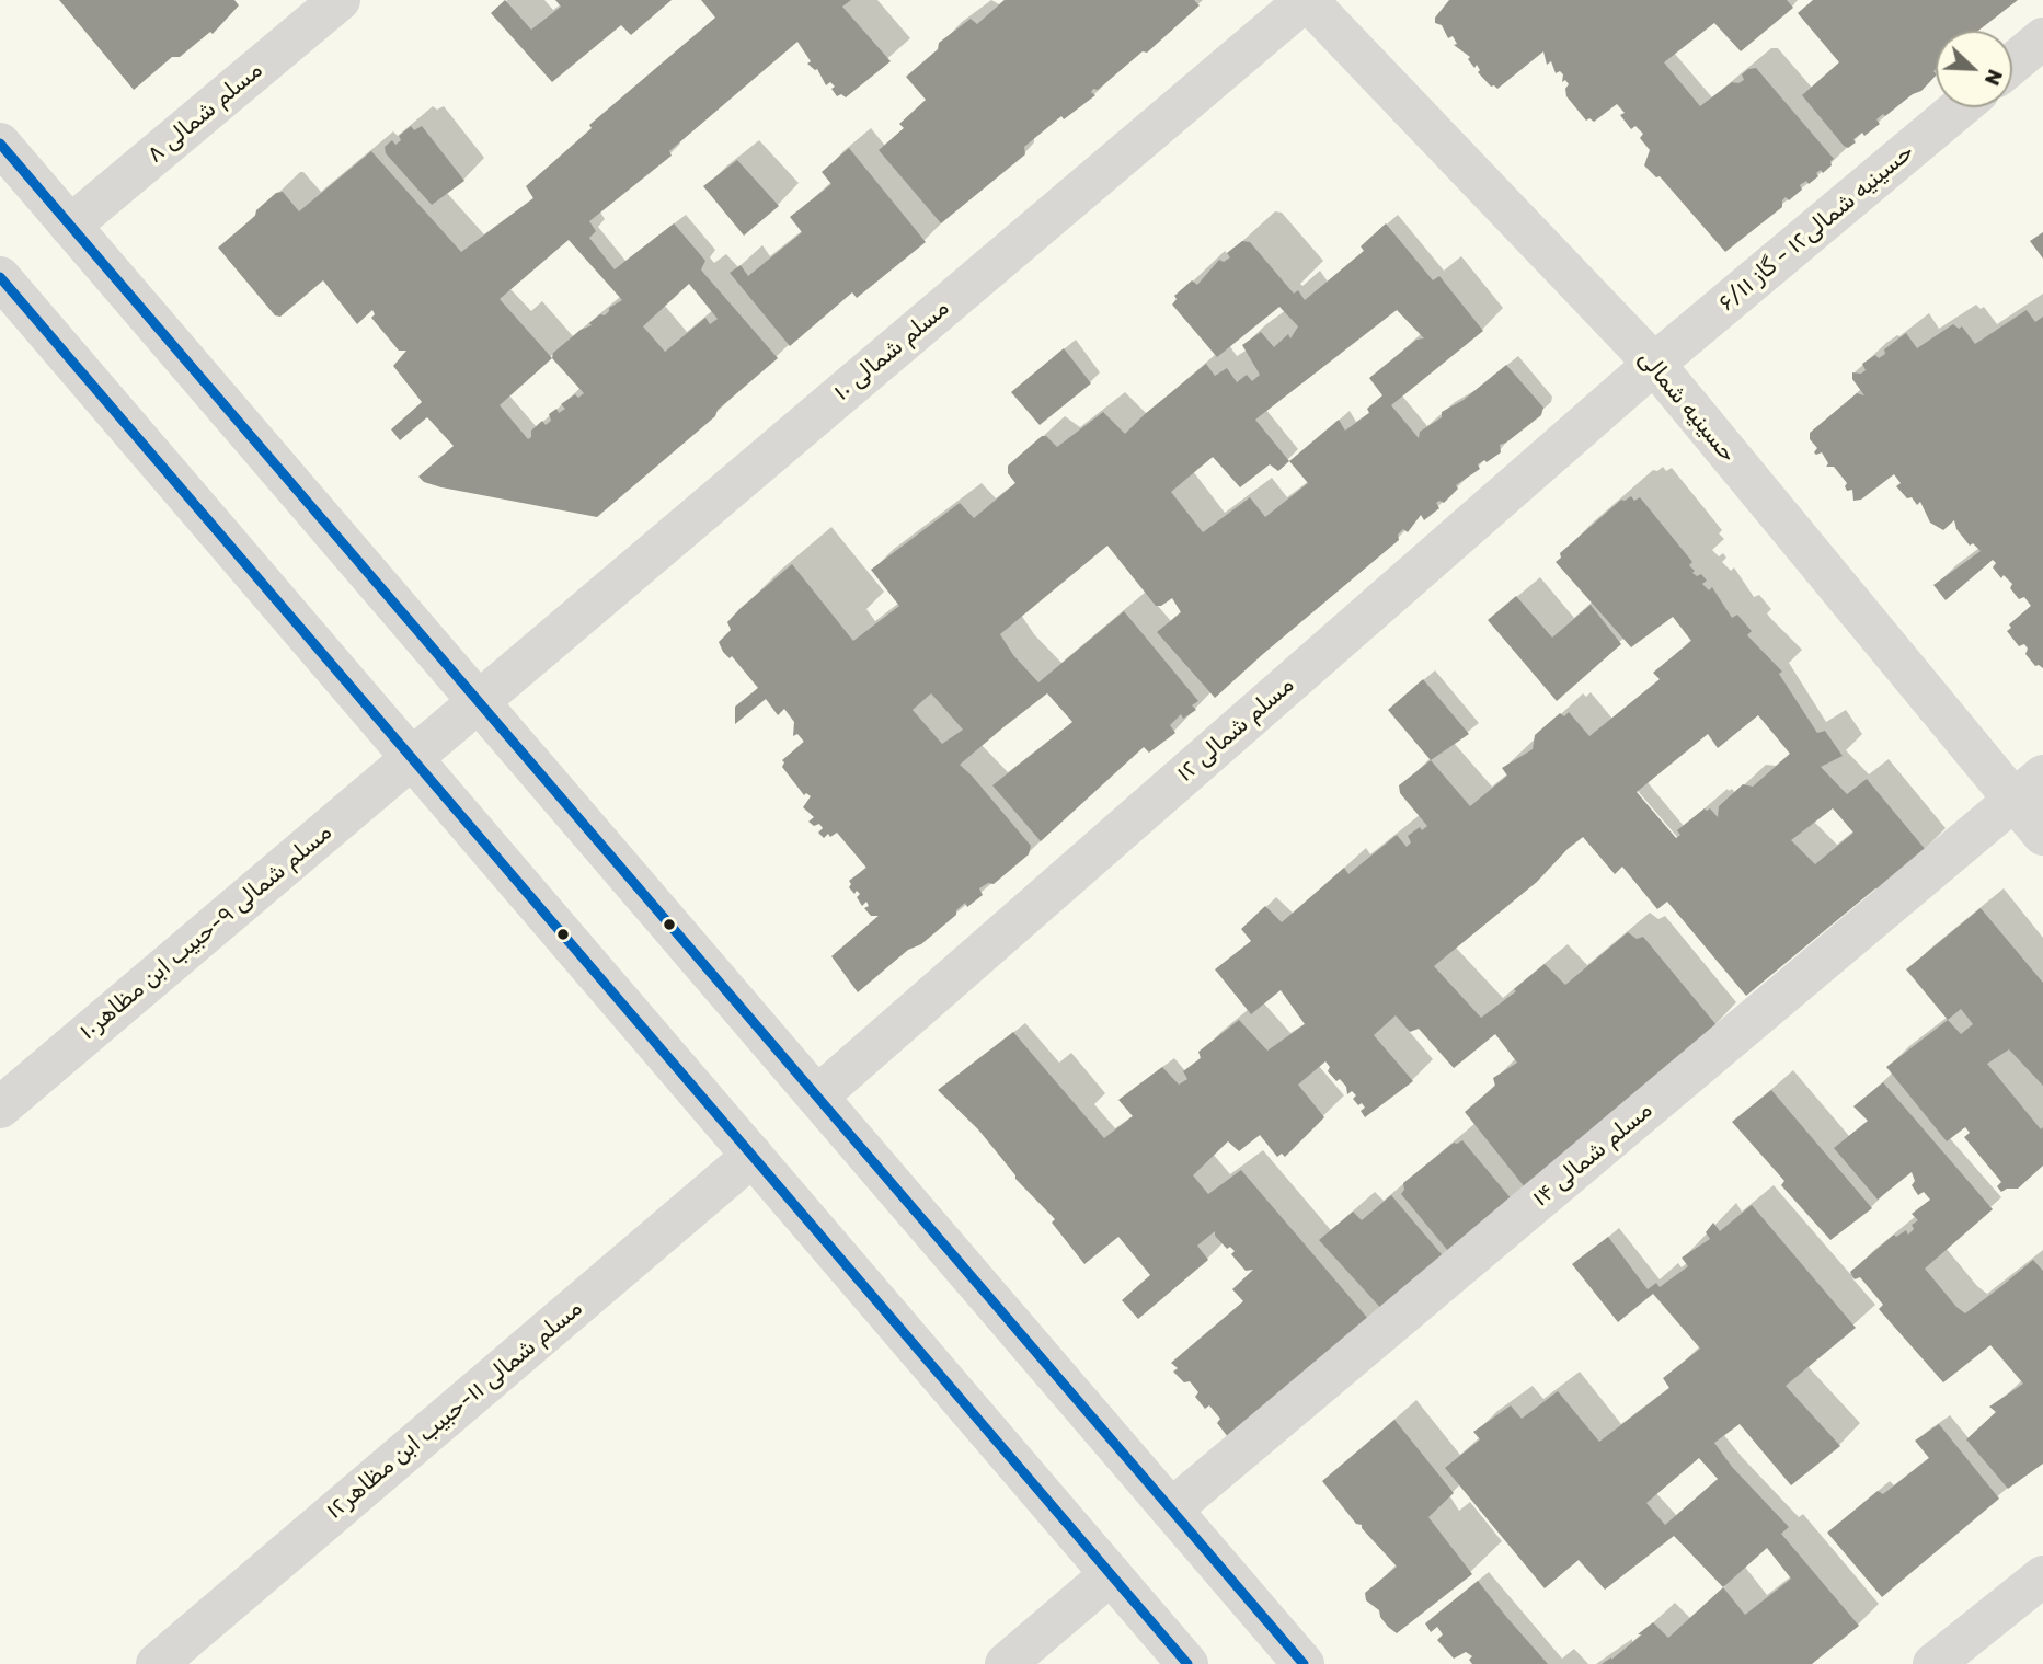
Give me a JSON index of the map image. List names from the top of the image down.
{
  "streets": {
    "street": [
      "مسلم شمالی ۸",
      "حسینیه شمالی۱۲ - گاز ۶/۱۱",
      "مسلم شمالی ۱۰",
      "حسینیه شمالی",
      "مسلم شمالی ۱۲",
      "مسلم شمالی ۹-حبیب ابن مظاهر۱۰",
      "مسلم شمالی ۱۴",
      "مسلم شمالی ۱۱-حبیب ابن مظاهر۱۲"
    ]
  },
  "crossings": [
    ["حسینیه شمالی۱۲ - گاز ۶/۱۱", "حسینیه شمالی"],
    ["حسینیه شمالی۱۲ - گاز ۶/۱۱", "مسلم شمالی ۱۲"],
    ["مسلم شمالی ۱۰", "حسینیه شمالی"],
    ["مسلم شمالی ۱۰", "مسلم شمالی ۹-حبیب ابن مظاهر۱۰"],
    ["حسینیه شمالی", "مسلم شمالی ۱۲"],
    ["حسینیه شمالی", "مسلم شمالی ۱۴"]
  ],
  "north": "bottom right"
}
